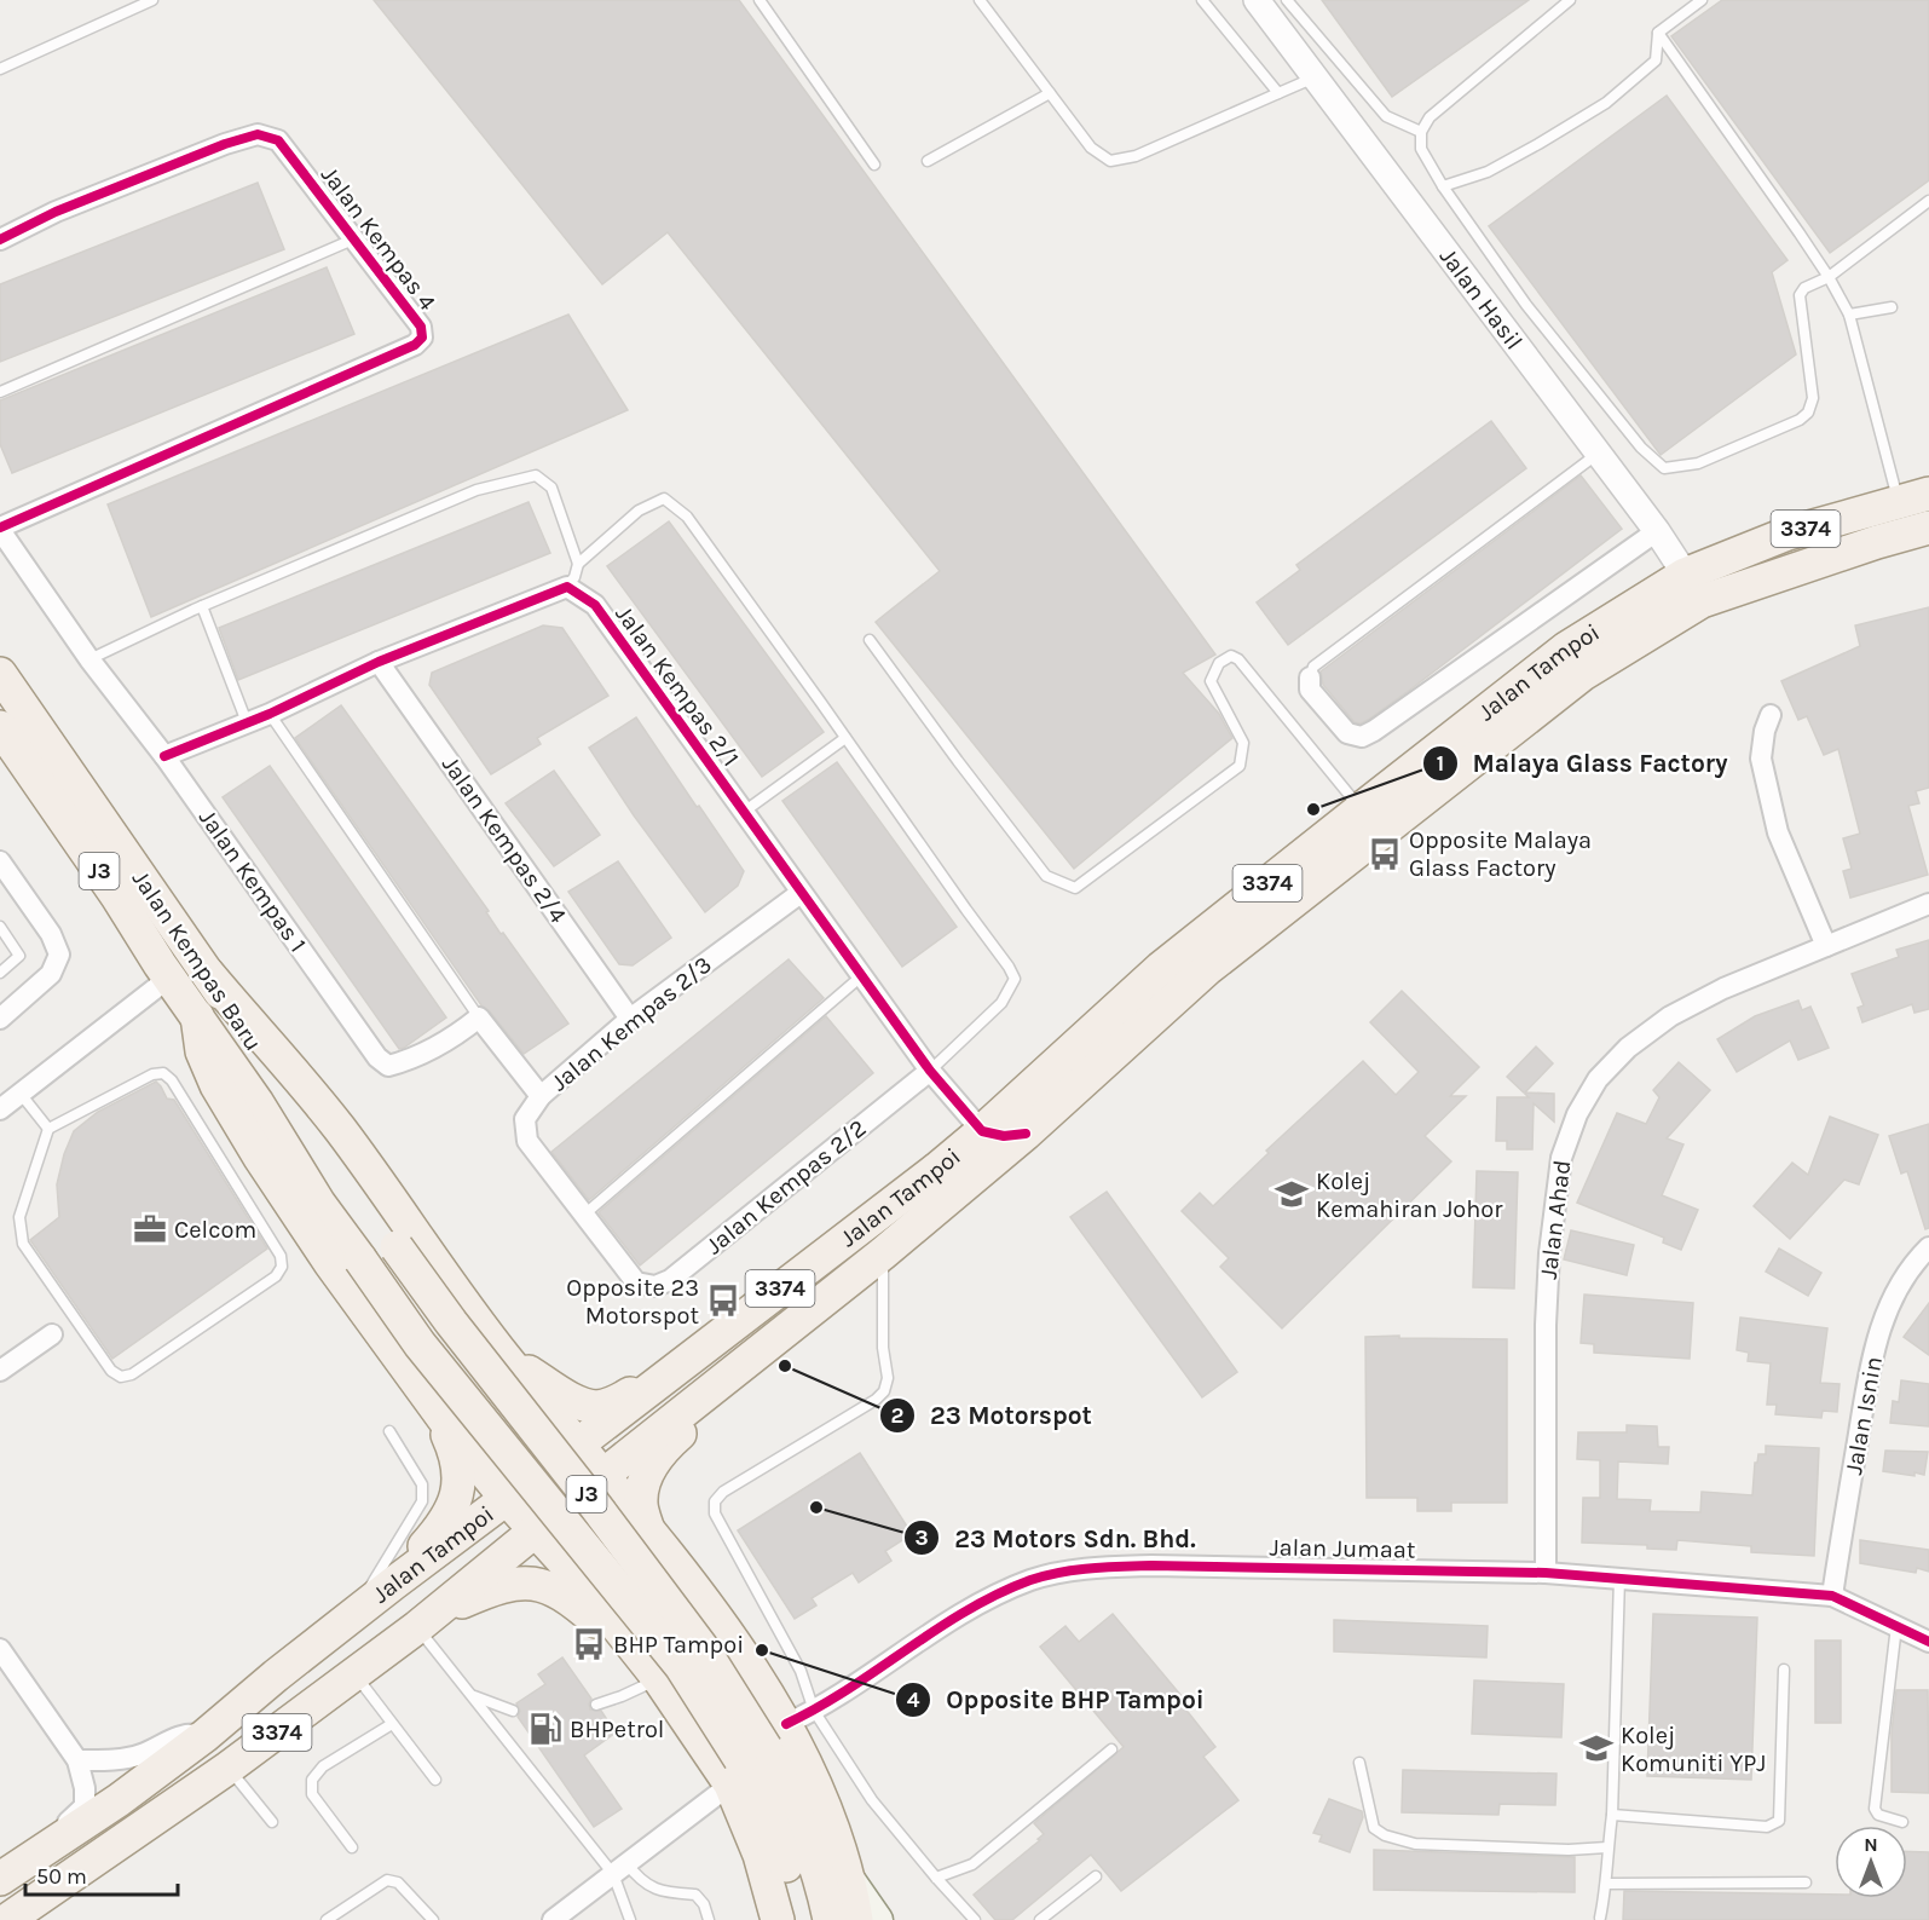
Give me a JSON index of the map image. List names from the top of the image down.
{
  "streets": {
    "main road": [
      "3374",
      "Jalan Tampoi",
      "J3",
      "Jalan Kempas Baru"
    ],
    "street": [
      "Jalan Kempas 4",
      "Jalan Hasil",
      "Jalan Kempas 2/1",
      "Jalan Kempas 2/4",
      "Jalan Kempas 1",
      "Jalan Kempas 2/3",
      "Jalan Kempas 2/2",
      "Jalan Ahad",
      "Jalan Isnin",
      "Jalan Jumaat"
    ]
  },
  "crossings": [
    ["Jalan Kempas 4", "Jalan Kempas 1"],
    ["Jalan Hasil", "Jalan Tampoi"],
    ["Jalan Tampoi", "Jalan Kempas 2/1"],
    ["Jalan Kempas 2/1", "Jalan Kempas 2/3"],
    ["Jalan Kempas 2/1", "Jalan Kempas 2/2"],
    ["Jalan Kempas 2/4", "Jalan Kempas 2/3"],
    ["J3", "Jalan Kempas Baru"],
    ["J3", "Jalan Jumaat"],
    ["Jalan Kempas Baru", "Jalan Jumaat"],
    ["Jalan Kempas 2/3", "Jalan Kempas 2/2"],
    ["Jalan Ahad", "Jalan Jumaat"],
    ["Jalan Isnin", "Jalan Jumaat"]
  ],
  "places": {
    "other": [
      "Malaya Glass Factory",
      "23 Motorspot",
      "23 Motors Sdn. Bhd.",
      "Opposite BHP Tampoi"
    ],
    "bus stop": ["Opposite Malaya Glass Factory", "Opposite 23 Motorspot", "BHP Tampoi"],
    "school or university": ["Kolej Kemahiran Johor", "Kolej Komuniti YPJ"],
    "office": ["Celcom"],
    "fuel station": ["BHPetrol"]
  },
  "scale_bar": "50 m",
  "north": "top"
}
